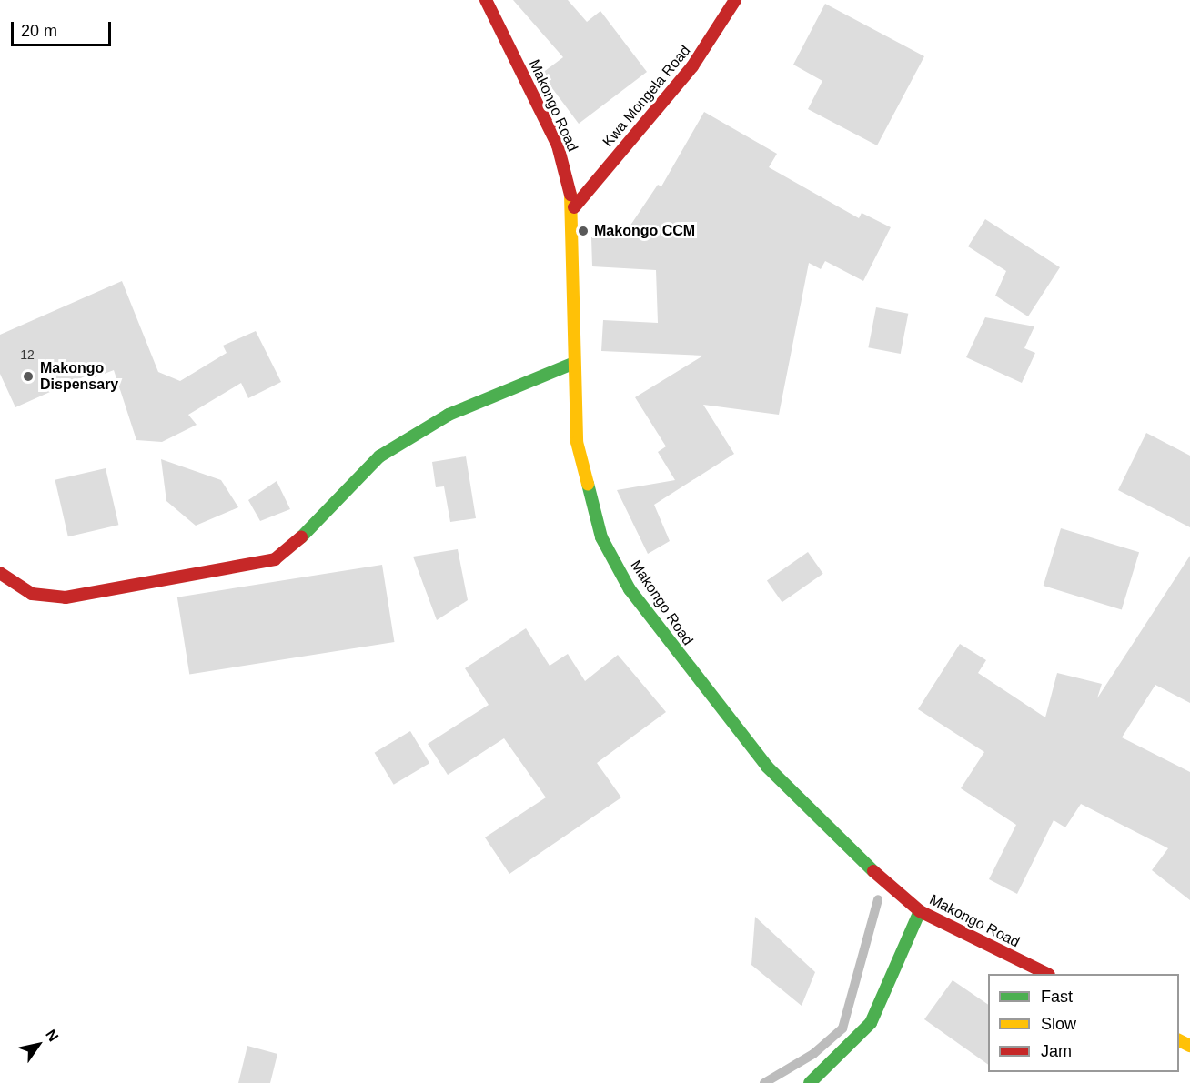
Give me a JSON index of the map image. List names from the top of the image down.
{
  "streets": {
    "street": ["Kwa Mongela Road", "Makongo Road"]
  },
  "crossings": [
    ["Kwa Mongela Road", "Makongo Road"]
  ],
  "places": ["Makongo CCM", "Makongo Dispensary"],
  "house_numbers": ["12"],
  "legend": ["Fast", "Slow", "Jam"],
  "scale_bar": "20 m",
  "north": "top right"
}
